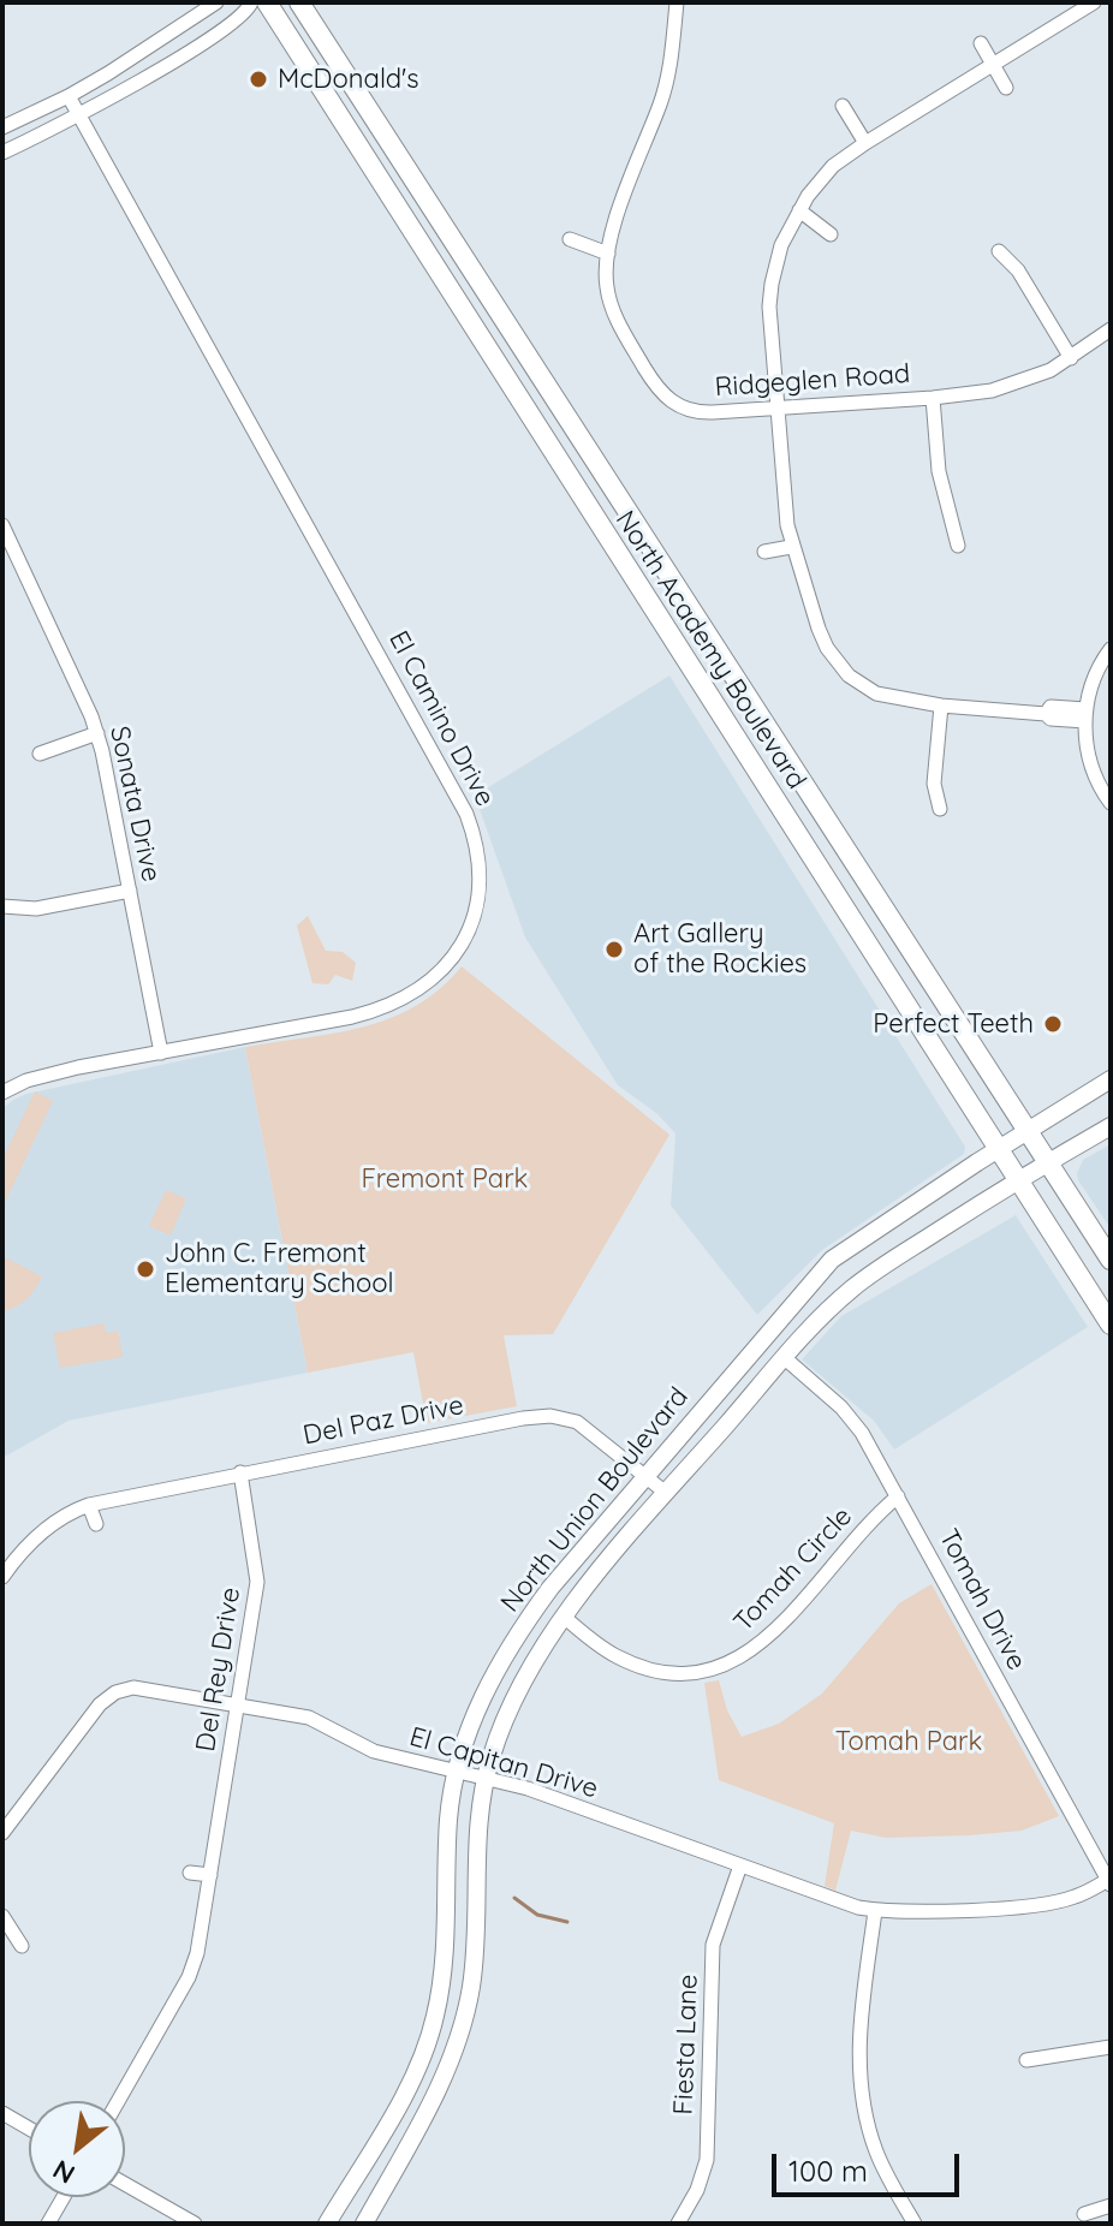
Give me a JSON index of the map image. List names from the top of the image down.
{
  "streets": {
    "highway": ["North Academy Boulevard"],
    "main road": ["North Union Boulevard"],
    "street": [
      "Ridgeglen Road",
      "El Camino Drive",
      "Sonata Drive",
      "Del Paz Drive",
      "Tomah Circle",
      "Tomah Drive",
      "Del Rey Drive",
      "El Capitan Drive",
      "Fiesta Lane"
    ]
  },
  "crossings": [
    ["North Academy Boulevard", "North Union Boulevard"],
    ["El Camino Drive", "Sonata Drive"],
    ["Del Paz Drive", "North Union Boulevard"],
    ["Del Paz Drive", "Del Rey Drive"],
    ["North Union Boulevard", "Tomah Circle"],
    ["North Union Boulevard", "Tomah Drive"],
    ["North Union Boulevard", "El Capitan Drive"],
    ["Tomah Circle", "Tomah Drive"],
    ["Tomah Drive", "El Capitan Drive"],
    ["Del Rey Drive", "El Capitan Drive"],
    ["El Capitan Drive", "Fiesta Lane"]
  ],
  "parks": ["Fremont Park", "Tomah Park"],
  "places": [
    "McDonald's",
    "Art Gallery of the Rockies",
    "Perfect Teeth",
    "John C. Fremont Elementary School"
  ],
  "scale_bar": "100 m",
  "north": "bottom left"
}
